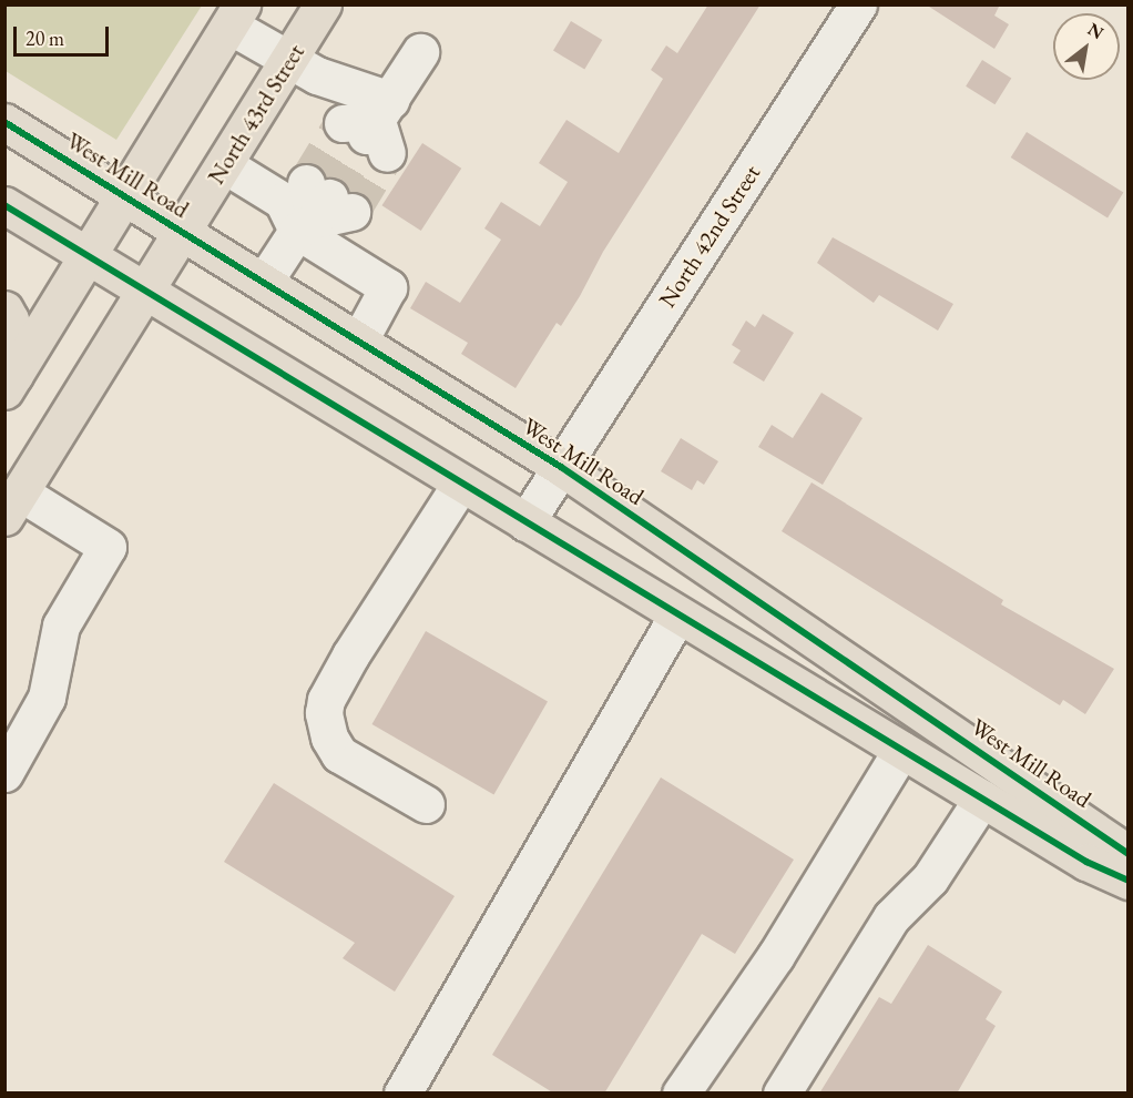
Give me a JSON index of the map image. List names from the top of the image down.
{
  "streets": {
    "main road": ["North 43rd Street", "West Mill Road"],
    "street": ["North 42nd Street"]
  },
  "crossings": [
    ["North 43rd Street", "West Mill Road"],
    ["West Mill Road", "North 42nd Street"]
  ],
  "scale_bar": "20 m",
  "north": "top right"
}
